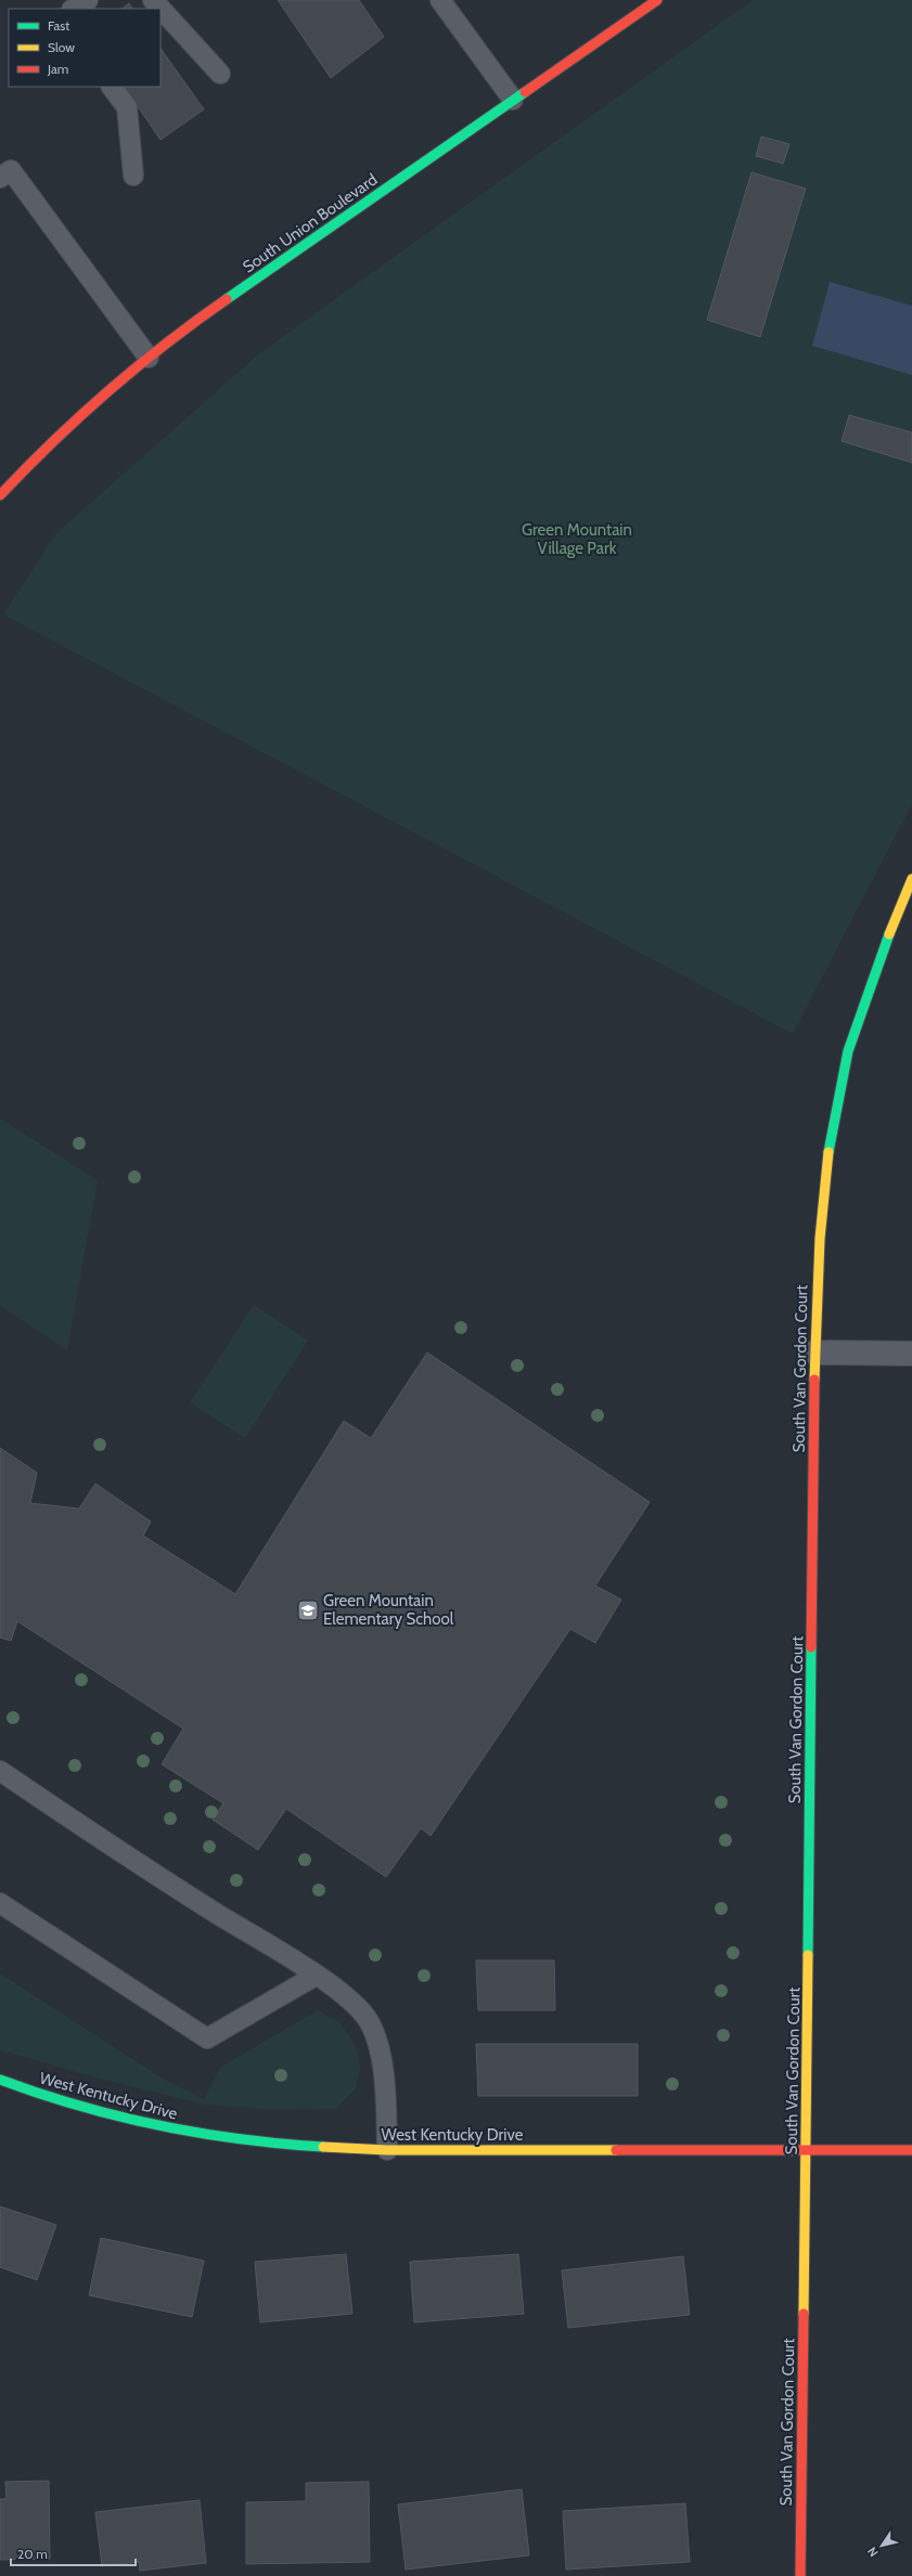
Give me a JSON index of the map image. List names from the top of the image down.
{
  "streets": {
    "street": ["South Union Boulevard", "South Van Gordon Court", "West Kentucky Drive"]
  },
  "crossings": [
    ["South Van Gordon Court", "West Kentucky Drive"]
  ],
  "parks": ["Green Mountain Village Park"],
  "places": {
    "school or university": ["Green Mountain Elementary School"]
  },
  "legend": ["Fast", "Slow", "Jam"],
  "scale_bar": "20 m",
  "north": "bottom left"
}
